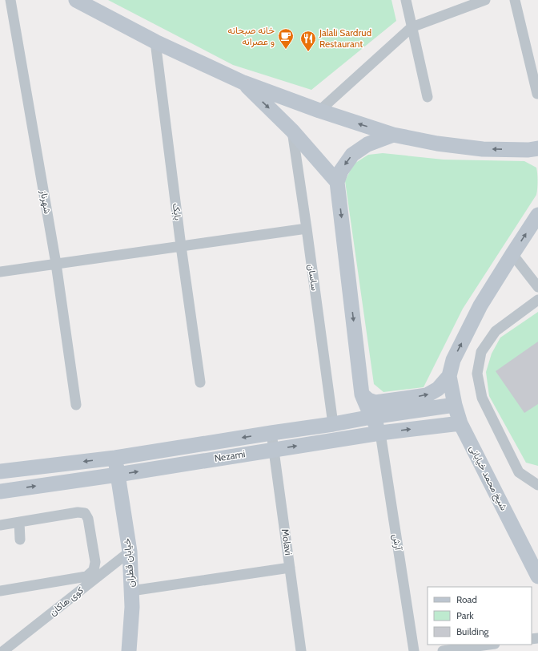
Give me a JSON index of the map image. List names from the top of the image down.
{
  "streets": {
    "main road": ["Nezami", "شیخ محمد خیابانی", "خیابان قطران"],
    "street": [
      "شهرناز",
      "بابک",
      "ساسان",
      "Molavi",
      "آرش",
      "کوی هاکان"
    ]
  },
  "crossings": [
    ["ساسان", "Nezami"],
    ["Nezami", "شیخ محمد خیابانی"],
    ["Nezami", "Molavi"],
    ["Nezami", "آرش"],
    ["Nezami", "خیابان قطران"],
    ["خیابان قطران", "کوی هاکان"]
  ],
  "places": {
    "cafe": ["خانه صبحانه و عصرانه"],
    "restaurant": ["Jalali Sardrud Restaurant"]
  },
  "legend": ["Road", "Park", "Building"]
}
